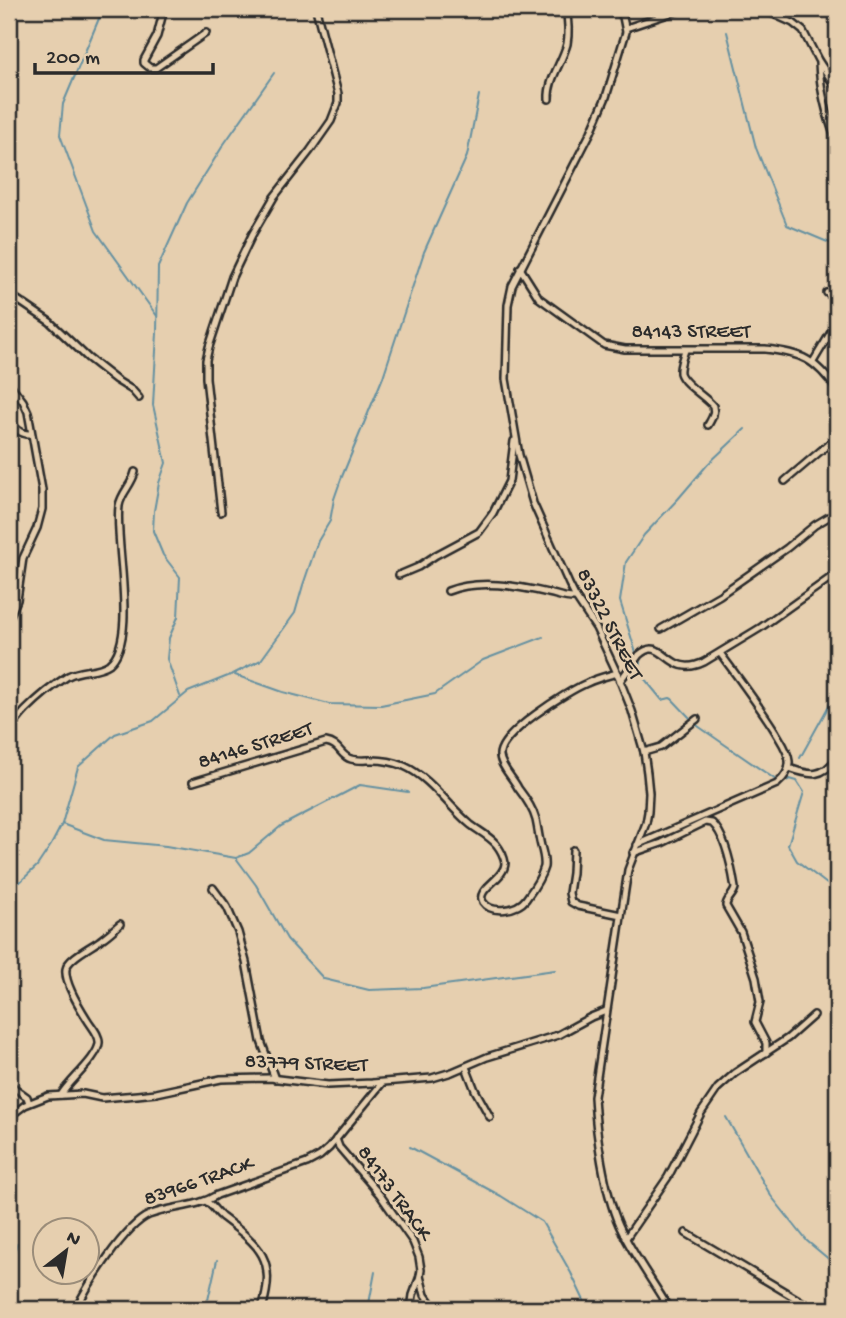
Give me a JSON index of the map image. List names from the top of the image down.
{
  "streets": {
    "street": [
      "84143 STREET",
      "83322 STREET",
      "84146 STREET",
      "83779 STREET",
      "83966 TRACK",
      "84173 TRACK"
    ]
  },
  "crossings": [
    ["84143 STREET", "83322 STREET"],
    ["83322 STREET", "84146 STREET"],
    ["83322 STREET", "83779 STREET"],
    ["83779 STREET", "83966 TRACK"],
    ["83966 TRACK", "84173 TRACK"]
  ],
  "scale_bar": "200 m",
  "north": "top right"
}
